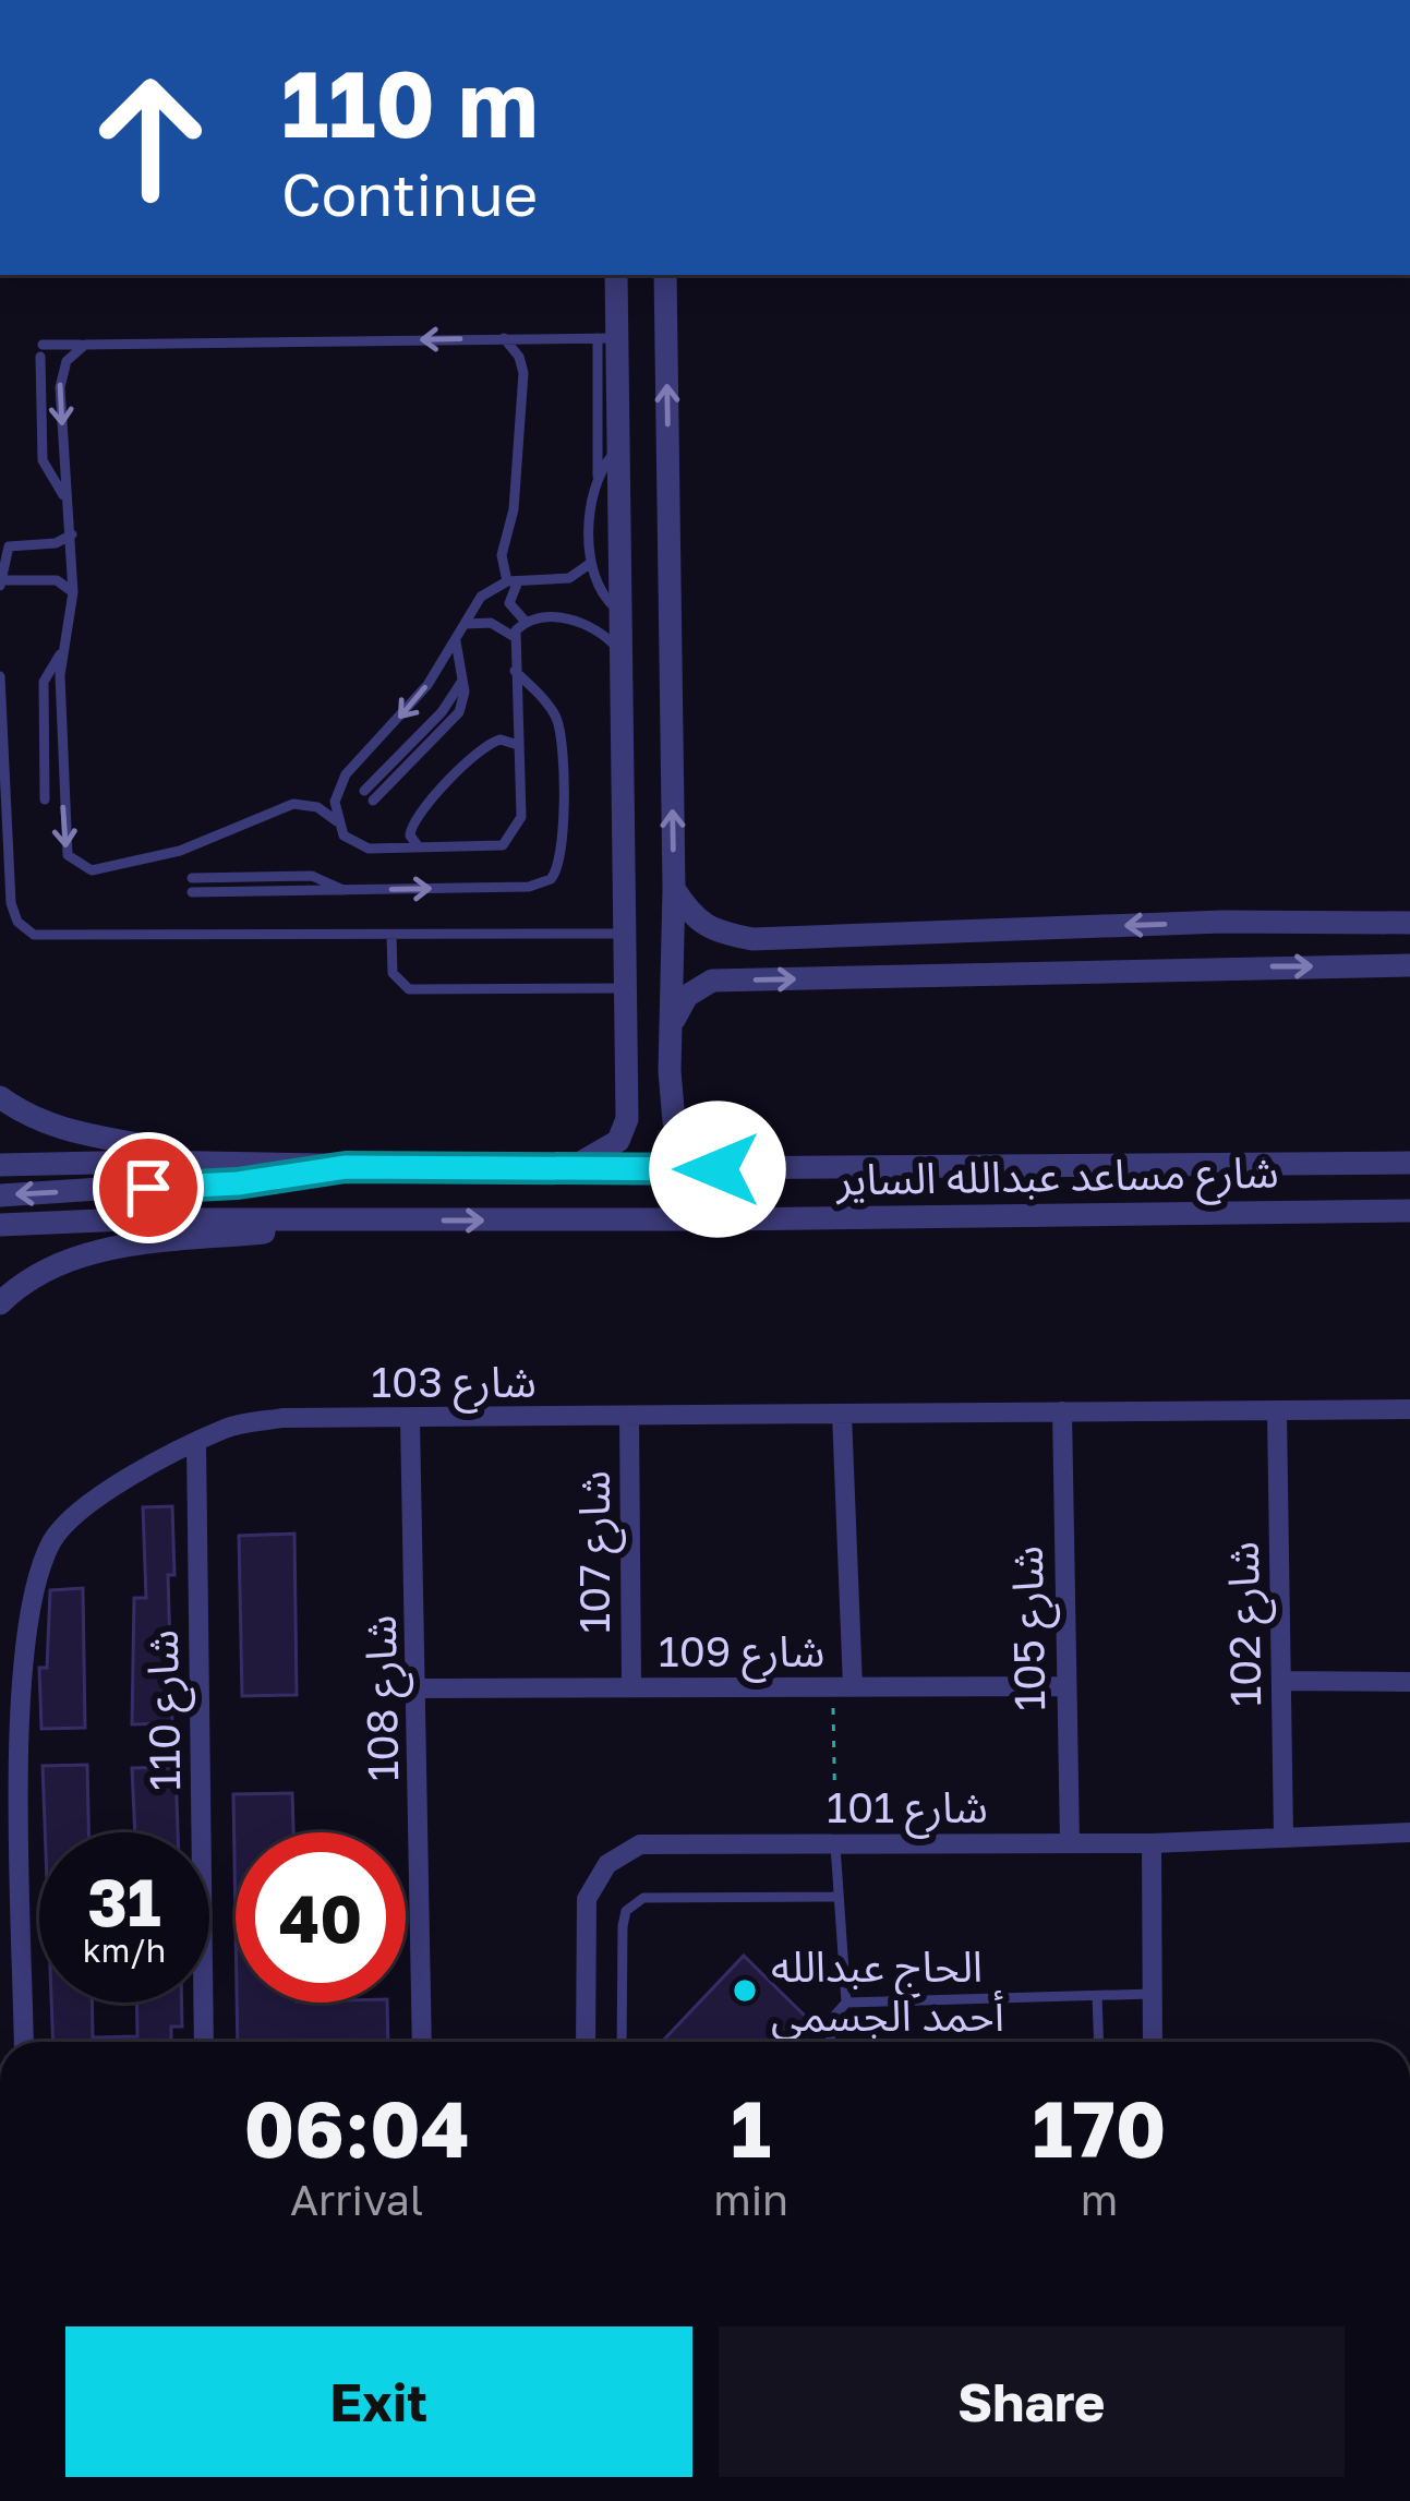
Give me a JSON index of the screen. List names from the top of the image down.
{
  "streets": {
    "street": [
      "شارع مساعد عبدالله الساير",
      "شارع 103",
      "شارع 107",
      "شارع 102",
      "شارع 105",
      "شارع 109",
      "شارع 108",
      "شارع 110",
      "شارع 101"
    ]
  },
  "crossings": [
    ["شارع 103", "شارع 107"],
    ["شارع 103", "شارع 102"],
    ["شارع 103", "شارع 105"],
    ["شارع 103", "شارع 108"],
    ["شارع 103", "شارع 110"],
    ["شارع 107", "شارع 109"],
    ["شارع 102", "شارع 101"],
    ["شارع 105", "شارع 109"],
    ["شارع 105", "شارع 101"],
    ["شارع 109", "شارع 108"]
  ],
  "places": ["الحاج عبدالله أحمد الجسمي"],
  "page": {
    "turn": ["110 m", "Continue"],
    "speed": "31 km/h",
    "limit": "40",
    "eta": [
      "06:04",
      "Arrival",
      "1",
      "min",
      "170",
      "m"
    ],
    "buttons": ["Exit", "Share"]
  }
}
